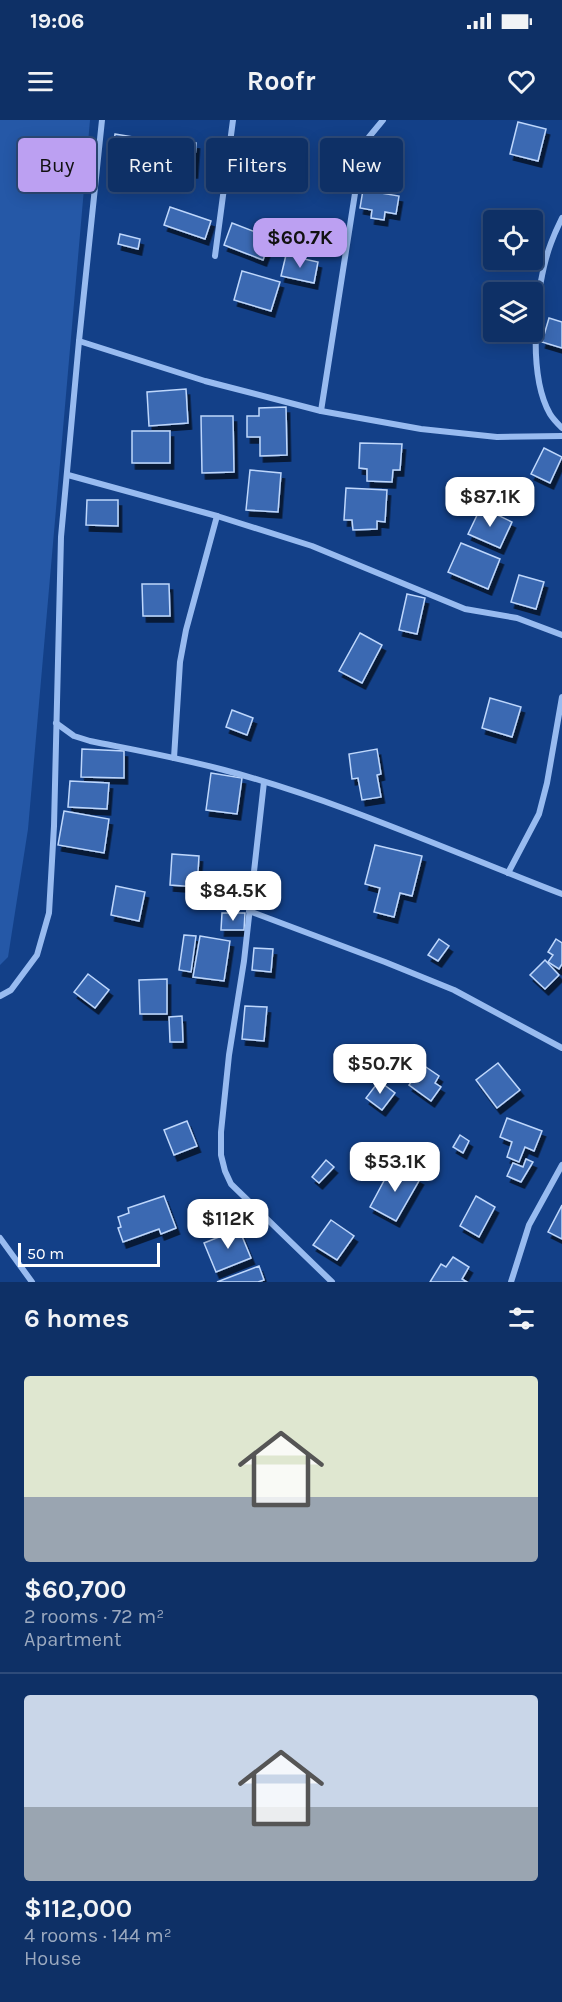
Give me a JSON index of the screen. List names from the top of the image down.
{
  "scale_bar": "50 m",
  "page": {
    "status": "19:06",
    "header": "Roofr",
    "chip": [
      "Buy",
      "Rent",
      "Filters",
      "New"
    ],
    "price": [
      "$60.7K",
      "$87.1K",
      "$84.5K",
      "$50.7K",
      "$53.1K",
      "$112K"
    ],
    "scale": "50 m",
    "heading": "6 homes",
    "list": [
      {
        "name": "$60,700",
        "note": "2 rooms · 72 m² · Apartment"
      },
      {
        "name": "$112,000",
        "note": "4 rooms · 144 m² · House"
      }
    ]
  }
}
